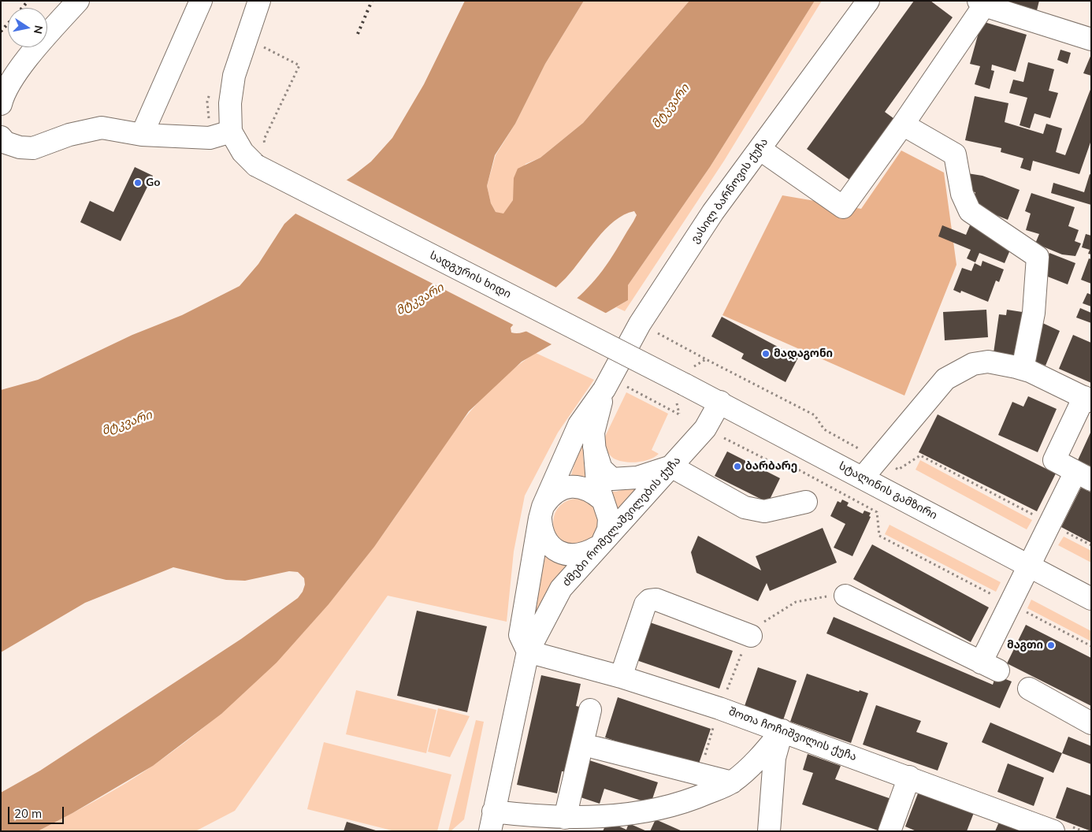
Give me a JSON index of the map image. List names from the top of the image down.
{
  "streets": {
    "street": [
      "ვასილ ბარნოვის ქუჩა",
      "სადგურის ხიდი",
      "სტალინის გამზირი",
      "ძმები რომელაშვილების ქუჩა",
      "შოთა ჩოჩიშვილის ქუჩა"
    ]
  },
  "crossings": [
    ["ვასილ ბარნოვის ქუჩა", "ძმები რომელაშვილების ქუჩა"],
    ["ვასილ ბარნოვის ქუჩა", "შოთა ჩოჩიშვილის ქუჩა"],
    ["სადგურის ხიდი", "სტალინის გამზირი"],
    ["სტალინის გამზირი", "ძმები რომელაშვილების ქუჩა"],
    ["ძმები რომელაშვილების ქუჩა", "შოთა ჩოჩიშვილის ქუჩა"]
  ],
  "water": ["მტკვარი"],
  "places": [
    "Go",
    "მადაგონი",
    "ბარბარე",
    "მაგთი"
  ],
  "scale_bar": "20 m",
  "north": "right"
}
